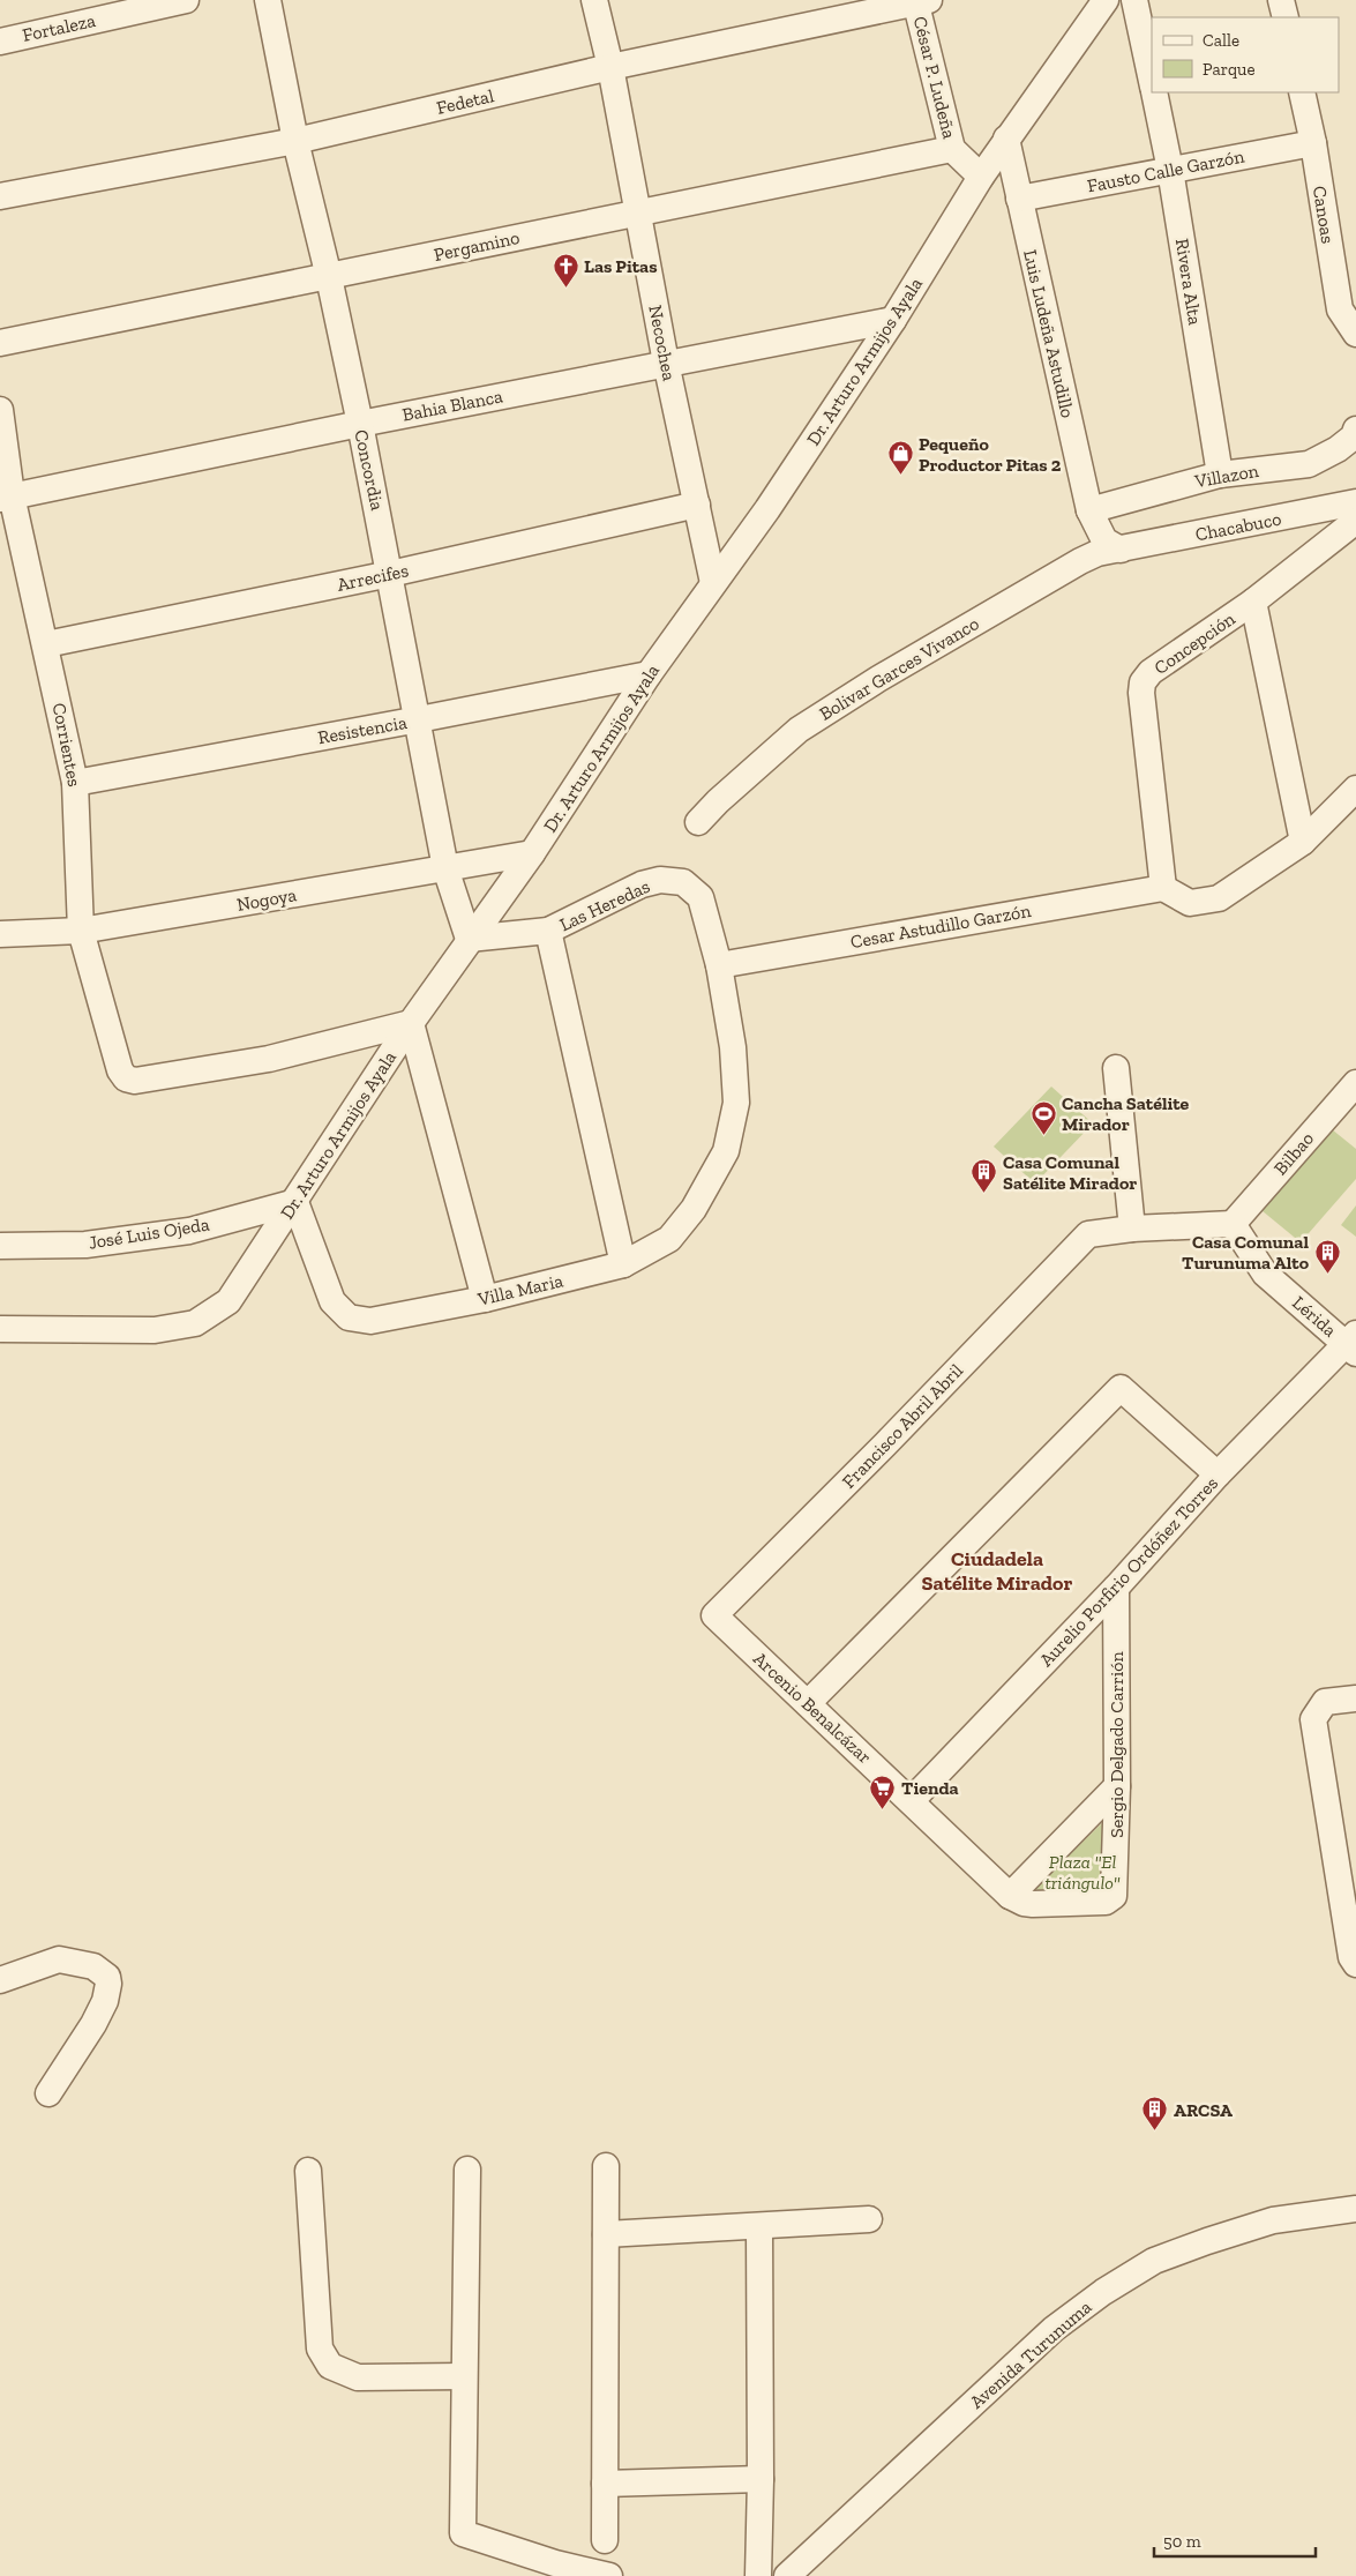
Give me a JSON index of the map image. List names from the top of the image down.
{
  "streets": {
    "street": [
      "Fortaleza",
      "César P. Ludeña",
      "Fedetal",
      "Fausto Calle Garzón",
      "Canoas",
      "Pergamino",
      "Rivera Alta",
      "Luis Ludeña Astudillo",
      "Necochea",
      "Dr. Arturo Armijos Ayala",
      "Bahia Blanca",
      "Concordia",
      "Villazon",
      "Chacabuco",
      "Arrecifes",
      "Concepción",
      "Bolivar Garces Vivanco",
      "Resistencia",
      "Corrientes",
      "Nogoya",
      "Las Heredas",
      "Cesar Astudillo Garzón",
      "Bilbao",
      "José Luis Ojeda",
      "Villa Maria",
      "Lérida",
      "Francisco Abril Abril",
      "Aurelio Porfirio Ordóñez Torres",
      "Arcenio Benalcázar",
      "Sergio Delgado Carrión",
      "Avenida Turunuma"
    ]
  },
  "crossings": [
    ["César P. Ludeña", "Fedetal"],
    ["César P. Ludeña", "Pergamino"],
    ["César P. Ludeña", "Dr. Arturo Armijos Ayala"],
    ["Fedetal", "Necochea"],
    ["Fedetal", "Concordia"],
    ["Fausto Calle Garzón", "Canoas"],
    ["Fausto Calle Garzón", "Rivera Alta"],
    ["Fausto Calle Garzón", "Luis Ludeña Astudillo"],
    ["Pergamino", "Necochea"],
    ["Pergamino", "Concordia"],
    ["Rivera Alta", "Villazon"],
    ["Luis Ludeña Astudillo", "Dr. Arturo Armijos Ayala"],
    ["Luis Ludeña Astudillo", "Villazon"],
    ["Luis Ludeña Astudillo", "Chacabuco"],
    ["Luis Ludeña Astudillo", "Bolivar Garces Vivanco"],
    ["Necochea", "Dr. Arturo Armijos Ayala"],
    ["Necochea", "Bahia Blanca"],
    ["Necochea", "Arrecifes"],
    ["Dr. Arturo Armijos Ayala", "Bahia Blanca"],
    ["Dr. Arturo Armijos Ayala", "Concordia"],
    ["Dr. Arturo Armijos Ayala", "Resistencia"],
    ["Dr. Arturo Armijos Ayala", "Corrientes"],
    ["Dr. Arturo Armijos Ayala", "Nogoya"],
    ["Dr. Arturo Armijos Ayala", "Las Heredas"],
    ["Dr. Arturo Armijos Ayala", "José Luis Ojeda"],
    ["Dr. Arturo Armijos Ayala", "Villa Maria"],
    ["Bahia Blanca", "Concordia"],
    ["Bahia Blanca", "Corrientes"],
    ["Concordia", "Arrecifes"],
    ["Concordia", "Resistencia"],
    ["Concordia", "Nogoya"],
    ["Concordia", "Las Heredas"],
    ["Chacabuco", "Bolivar Garces Vivanco"],
    ["Arrecifes", "Corrientes"],
    ["Concepción", "Cesar Astudillo Garzón"],
    ["Resistencia", "Corrientes"],
    ["Corrientes", "Nogoya"],
    ["Las Heredas", "Villa Maria"],
    ["Cesar Astudillo Garzón", "Villa Maria"],
    ["Bilbao", "Lérida"],
    ["José Luis Ojeda", "Villa Maria"],
    ["Lérida", "Aurelio Porfirio Ordóñez Torres"],
    ["Francisco Abril Abril", "Arcenio Benalcázar"],
    ["Aurelio Porfirio Ordóñez Torres", "Arcenio Benalcázar"],
    ["Aurelio Porfirio Ordóñez Torres", "Sergio Delgado Carrión"],
    ["Arcenio Benalcázar", "Sergio Delgado Carrión"]
  ],
  "districts": ["Ciudadela Satélite Mirador"],
  "parks": ["Plaza \"El triángulo\""],
  "places": {
    "church": ["Las Pitas"],
    "shop": ["Pequeño Productor Pitas 2"],
    "sports": ["Cancha Satélite Mirador"],
    "building": ["Casa Comunal Satélite Mirador", "Casa Comunal Turunuma Alto", "ARCSA"],
    "supermarket": ["Tienda"]
  },
  "legend": ["Calle", "Parque"],
  "scale_bar": "50 m"
}
